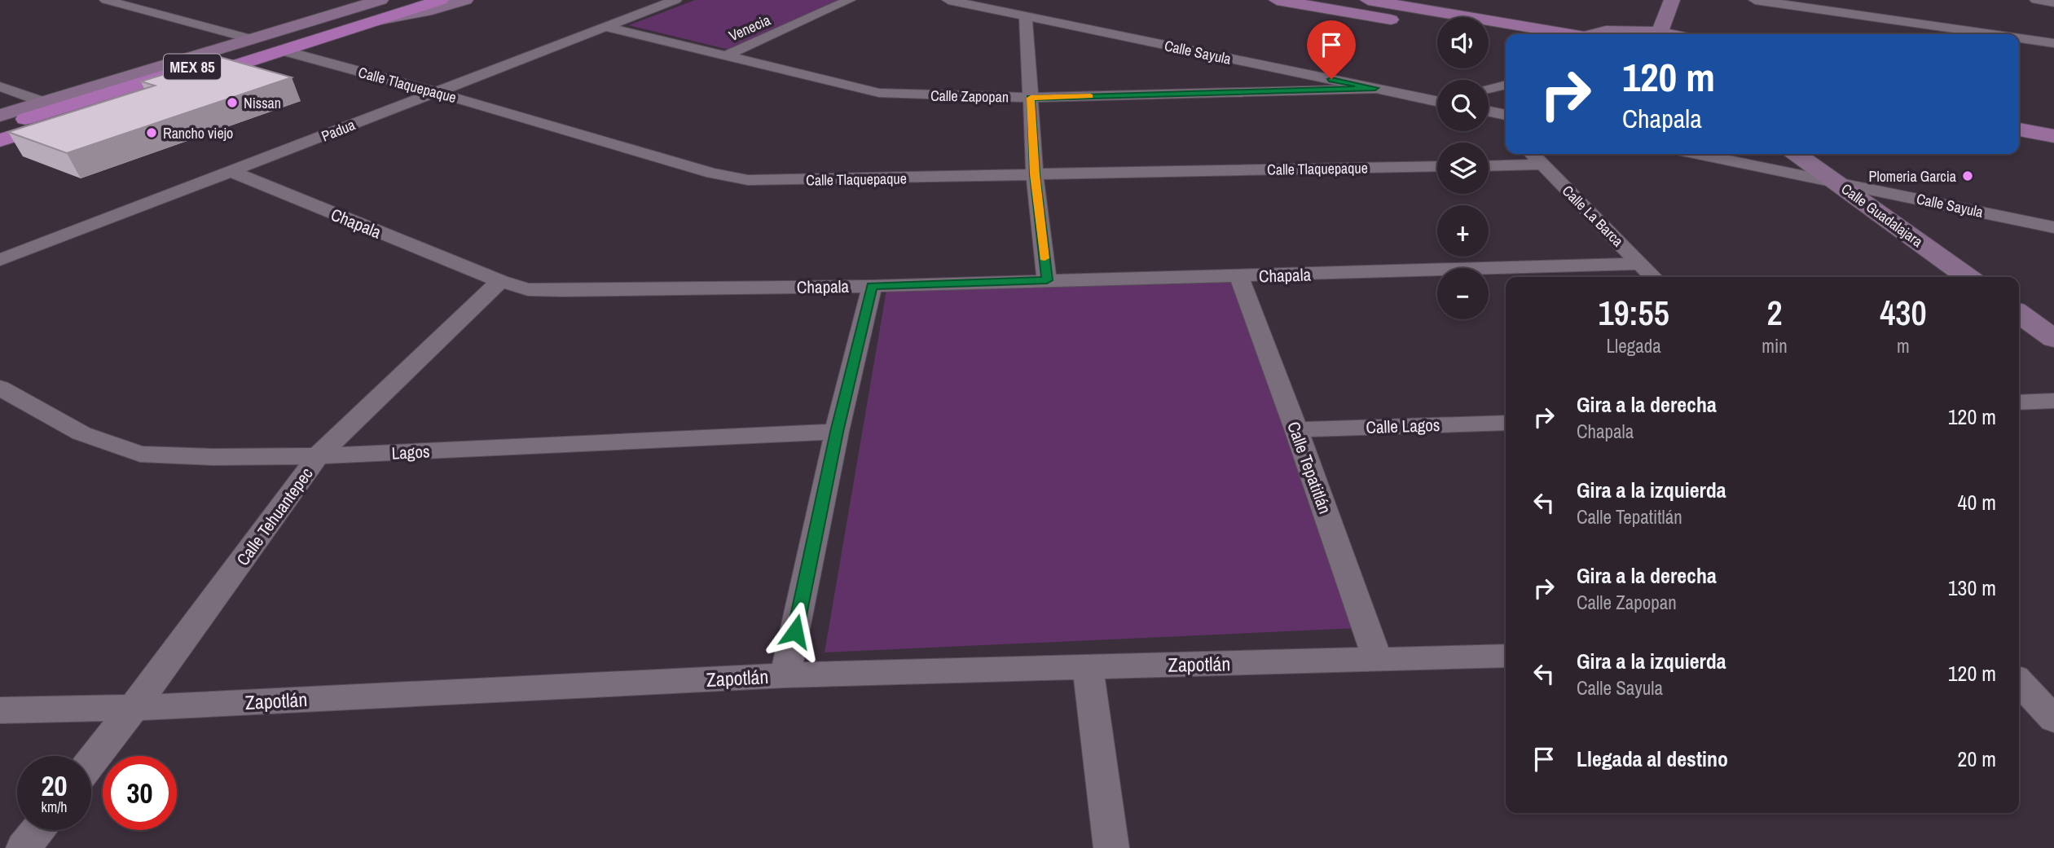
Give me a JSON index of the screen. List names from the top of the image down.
{
  "streets": {
    "highway": ["MEX 85"],
    "street": [
      "Venecia",
      "Calle Sayula",
      "Calle Tlaquepaque",
      "Calle Zapopan",
      "Padua",
      "Calle Guadalajara",
      "Calle La Barca",
      "Chapala",
      "Calle Lagos",
      "Lagos",
      "Calle Tepatitlán",
      "Calle Tehuantepec",
      "Zapotlán"
    ]
  },
  "crossings": [
    ["Venecia", "Calle Zapopan"],
    ["Calle Sayula", "Calle Zapopan"],
    ["Calle Sayula", "Calle Guadalajara"],
    ["MEX 85", "Calle Tlaquepaque"],
    ["Calle Tlaquepaque", "Padua"],
    ["Calle Zapopan", "Padua"],
    ["Padua", "Chapala"],
    ["Calle La Barca", "Chapala"],
    ["Chapala", "Calle Tepatitlán"],
    ["Chapala", "Calle Tehuantepec"],
    ["Calle Lagos", "Calle Tepatitlán"],
    ["Lagos", "Calle Tehuantepec"],
    ["Calle Tepatitlán", "Zapotlán"],
    ["Calle Tehuantepec", "Zapotlán"]
  ],
  "places": ["Nissan", "Rancho viejo", "Plomeria Garcia"],
  "page": {
    "map_buttons": ["+", "−"],
    "turn": ["120 m", "Chapala"],
    "eta": [
      "19:55",
      "Llegada",
      "2",
      "min",
      "430",
      "m"
    ],
    "list": [
      {
        "name": "Gira a la derecha",
        "note": "Chapala",
        "value": "120 m"
      },
      {
        "name": "Gira a la izquierda",
        "note": "Calle Tepatitlán",
        "value": "40 m"
      },
      {
        "name": "Gira a la derecha",
        "note": "Calle Zapopan",
        "value": "130 m"
      },
      {
        "name": "Gira a la izquierda",
        "note": "Calle Sayula",
        "value": "120 m"
      },
      {
        "name": "Llegada al destino",
        "value": "20 m"
      }
    ],
    "speed": "20 km/h",
    "limit": "30"
  }
}
